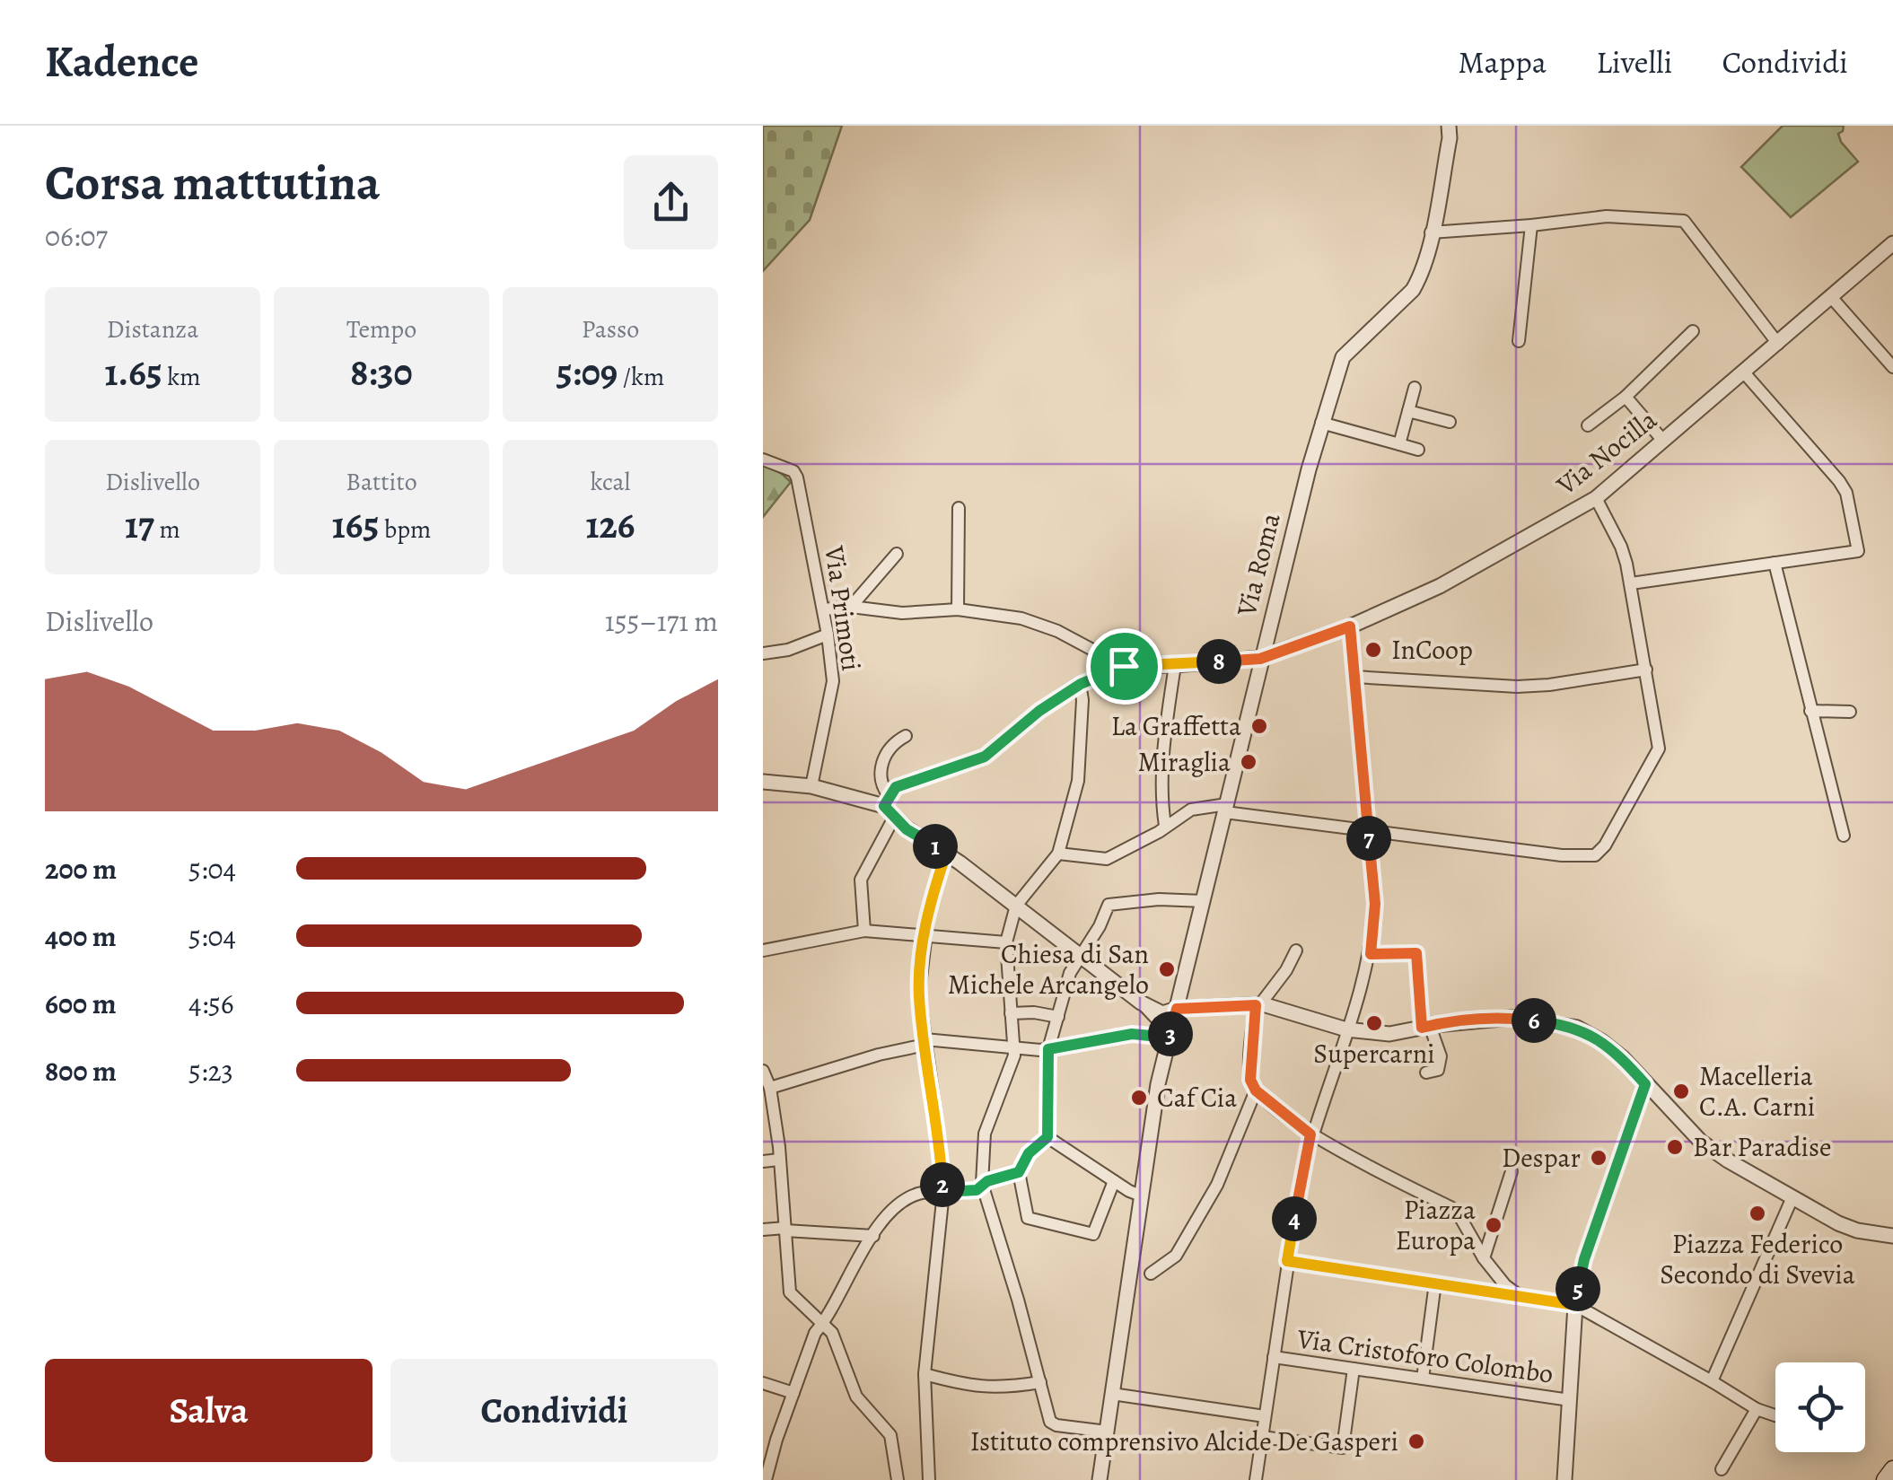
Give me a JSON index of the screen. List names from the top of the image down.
{
  "streets": {
    "street": [
      "Via Nocilla",
      "Via Roma",
      "Via Primoti",
      "Via Cristoforo Colombo"
    ]
  },
  "crossings": [
    ["Via Nocilla", "Via Roma"]
  ],
  "places": [
    "InCoop",
    "La Graffetta",
    "Miraglia",
    "Chiesa di San Michele Arcangelo",
    "Supercarni",
    "Macelleria C.A. Carni",
    "Caf Cia",
    "Bar Paradise",
    "Despar",
    "Piazza Federico Secondo di Svevia",
    "Piazza Europa",
    "Istituto comprensivo Alcide De Gasperi"
  ],
  "page": {
    "header": "Kadence",
    "nav": ["Mappa", "Livelli", "Condividi"],
    "heading": ["Corsa mattutina", "06:07"],
    "stats": [
      ["Distanza", "1.65 km"],
      ["Tempo", "8:30"],
      ["Passo", "5:09 /km"],
      ["Dislivello", "17 m"],
      ["Battito", "165 bpm"],
      ["kcal", "126"]
    ],
    "chart": ["Dislivello", "155–171 m"],
    "pins": [
      "8",
      "7",
      "1",
      "6",
      "3",
      "2",
      "4",
      "5"
    ],
    "list": [
      {
        "name": "200 m",
        "note": "5:04"
      },
      {
        "name": "400 m",
        "note": "5:04"
      },
      {
        "name": "600 m",
        "note": "4:56"
      },
      {
        "name": "800 m",
        "note": "5:23"
      }
    ],
    "buttons": ["Salva", "Condividi"]
  }
}
